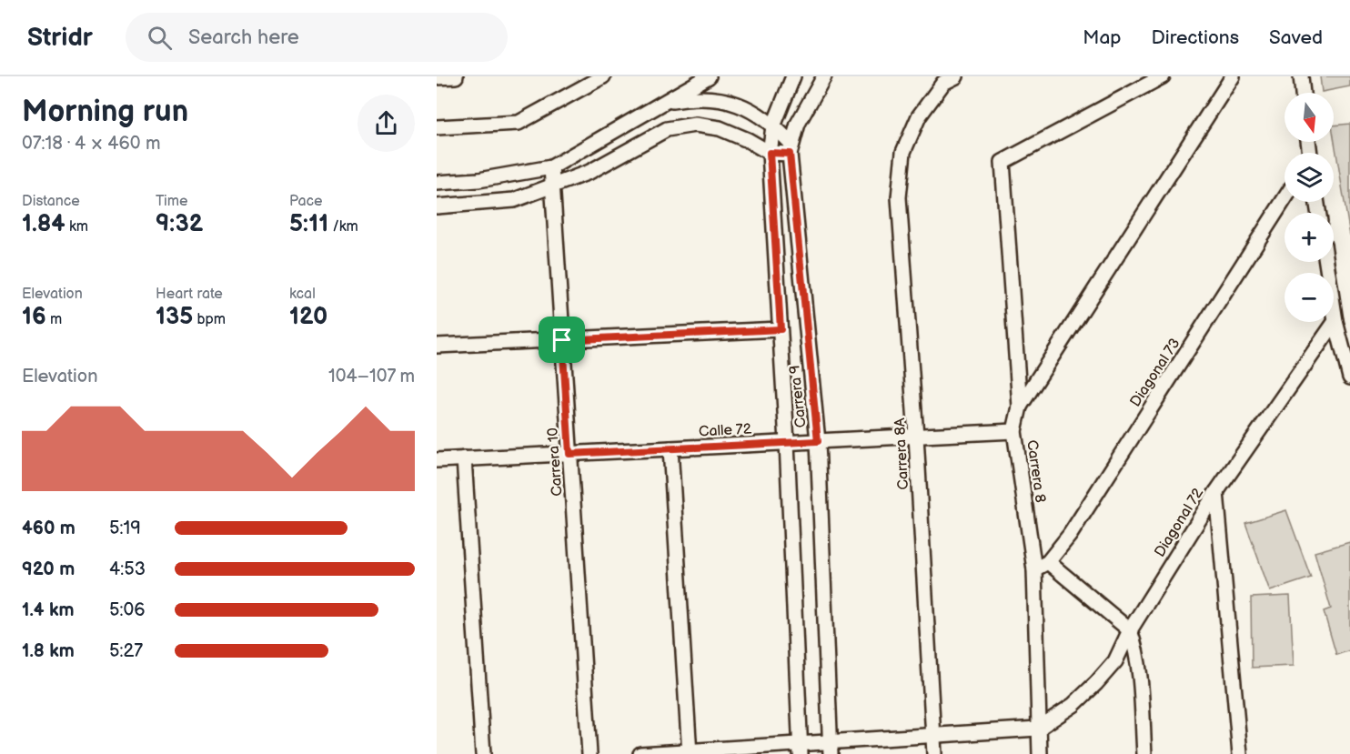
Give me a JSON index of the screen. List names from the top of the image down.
{
  "streets": {
    "street": [
      "Diagonal 73",
      "Carrera 9",
      "Calle 72",
      "Carrera 8A",
      "Carrera 10",
      "Carrera 8",
      "Diagonal 72"
    ]
  },
  "crossings": [
    ["Diagonal 73", "Carrera 8"],
    ["Carrera 9", "Calle 72"],
    ["Calle 72", "Carrera 8A"],
    ["Calle 72", "Carrera 10"],
    ["Calle 72", "Carrera 8"],
    ["Carrera 8", "Diagonal 72"]
  ],
  "north": "bottom",
  "page": {
    "header": "Stridr",
    "search": "Search here",
    "nav": ["Map", "Directions", "Saved"],
    "heading": ["Morning run", "07:18 · 4 × 460 m"],
    "map_buttons": ["+", "−"],
    "stats": [
      ["Distance", "1.84 km"],
      ["Time", "9:32"],
      ["Pace", "5:11 /km"],
      ["Elevation", "16 m"],
      ["Heart rate", "135 bpm"],
      ["kcal", "120"]
    ],
    "chart": ["Elevation", "104–107 m"],
    "list": [
      {
        "name": "460 m",
        "note": "5:19"
      },
      {
        "name": "920 m",
        "note": "4:53"
      },
      {
        "name": "1.4 km",
        "note": "5:06"
      },
      {
        "name": "1.8 km",
        "note": "5:27"
      }
    ]
  }
}
